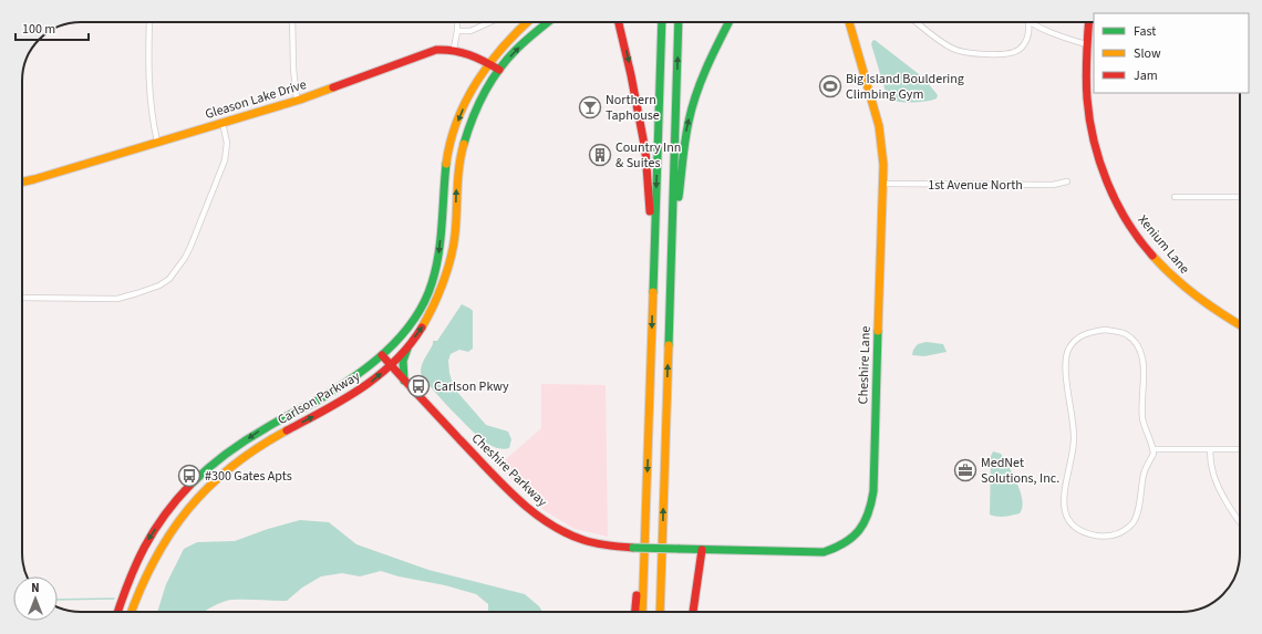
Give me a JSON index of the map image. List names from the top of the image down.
{
  "streets": {
    "main road": [
      "Gleason Lake Drive",
      "Xenium Lane",
      "Cheshire Lane",
      "Carlson Parkway",
      "Cheshire Parkway"
    ],
    "street": ["1st Avenue North"]
  },
  "crossings": [
    ["Gleason Lake Drive", "Carlson Parkway"],
    ["1st Avenue North", "Cheshire Lane"],
    ["Cheshire Lane", "Cheshire Parkway"],
    ["Carlson Parkway", "Cheshire Parkway"]
  ],
  "places": {
    "sports": ["Big Island Bouldering Climbing Gym"],
    "bar": ["Northern Taphouse"],
    "building": ["Country Inn & Suites"],
    "bus stop": ["Carlson Pkwy", "#300 Gates Apts"],
    "office": ["MedNet Solutions, Inc."]
  },
  "legend": ["Fast", "Slow", "Jam"],
  "scale_bar": "100 m",
  "north": "top"
}
